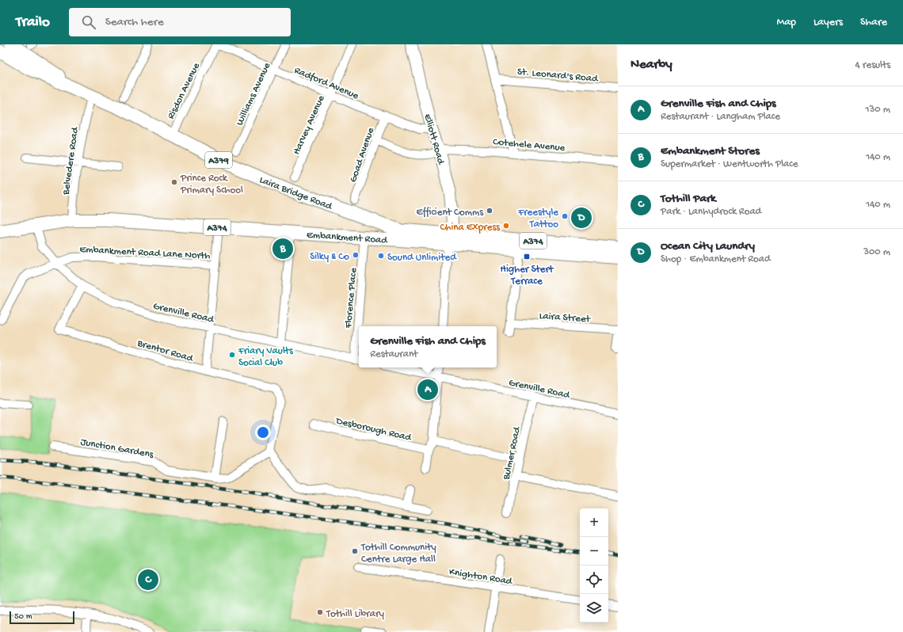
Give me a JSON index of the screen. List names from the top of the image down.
{
  "streets": {
    "main road": [
      "A379",
      "Laira Bridge Road",
      "A374",
      "Embankment Road"
    ],
    "street": [
      "St. Leonard's Road",
      "Radford Avenue",
      "Risdon Avenue",
      "Williams Avenue",
      "Harvey Avenue",
      "Elliott Road",
      "Cotehele Avenue",
      "Goad Avenue",
      "Belvedere Road",
      "Embankment Road Lane North",
      "Florence Place",
      "Grenville Road",
      "Laira Street",
      "Brentor Road",
      "Desborough Road",
      "Junction Gardens",
      "Bulmer Road",
      "Knighton Road"
    ]
  },
  "crossings": [
    ["Radford Avenue", "Risdon Avenue"],
    ["Radford Avenue", "Williams Avenue"],
    ["Radford Avenue", "Harvey Avenue"],
    ["Radford Avenue", "Elliott Road"],
    ["Radford Avenue", "Goad Avenue"],
    ["Elliott Road", "Cotehele Avenue"],
    ["Elliott Road", "Embankment Road"],
    ["Cotehele Avenue", "Goad Avenue"],
    ["Belvedere Road", "Embankment Road"],
    ["Laira Bridge Road", "A374"],
    ["Laira Bridge Road", "Embankment Road"],
    ["A374", "Embankment Road"],
    ["Embankment Road", "Florence Place"],
    ["Embankment Road", "Grenville Road"],
    ["Embankment Road Lane North", "Grenville Road"],
    ["Florence Place", "Grenville Road"],
    ["Grenville Road", "Brentor Road"],
    ["Grenville Road", "Bulmer Road"],
    ["Brentor Road", "Junction Gardens"]
  ],
  "places": {
    "other": [
      "Prince Rock Primary School",
      "Efficient Comms",
      "Freestyle Tattoo",
      "China Express",
      "Silky & Co",
      "Sound Unlimited",
      "Friary Vaults Social Club",
      "Tothill Community Centre Large Hall",
      "Tothill Library"
    ],
    "transit": ["Higher Stert Terrace"]
  },
  "scale_bar": "50 m",
  "page": {
    "header": "Trailo",
    "search": "Search here",
    "nav": ["Map", "Layers", "Share"],
    "heading": ["Nearby", "4 results"],
    "list": [
      {
        "mark": "A",
        "name": "Grenville Fish and Chips",
        "note": "Restaurant · Langham Place",
        "value": "130 m"
      },
      {
        "mark": "B",
        "name": "Embankment Stores",
        "note": "Supermarket · Wentworth Place",
        "value": "140 m"
      },
      {
        "mark": "C",
        "name": "Tothill Park",
        "note": "Park · Lanhydrock Road",
        "value": "140 m"
      },
      {
        "mark": "D",
        "name": "Ocean City Laundry",
        "note": "Shop · Embankment Road",
        "value": "300 m"
      }
    ],
    "pins": [
      "D",
      "B",
      "A",
      "C"
    ],
    "popup": ["Grenville Fish and Chips", "Restaurant"],
    "map_buttons": ["+", "−"],
    "scale": "50 m"
  }
}
